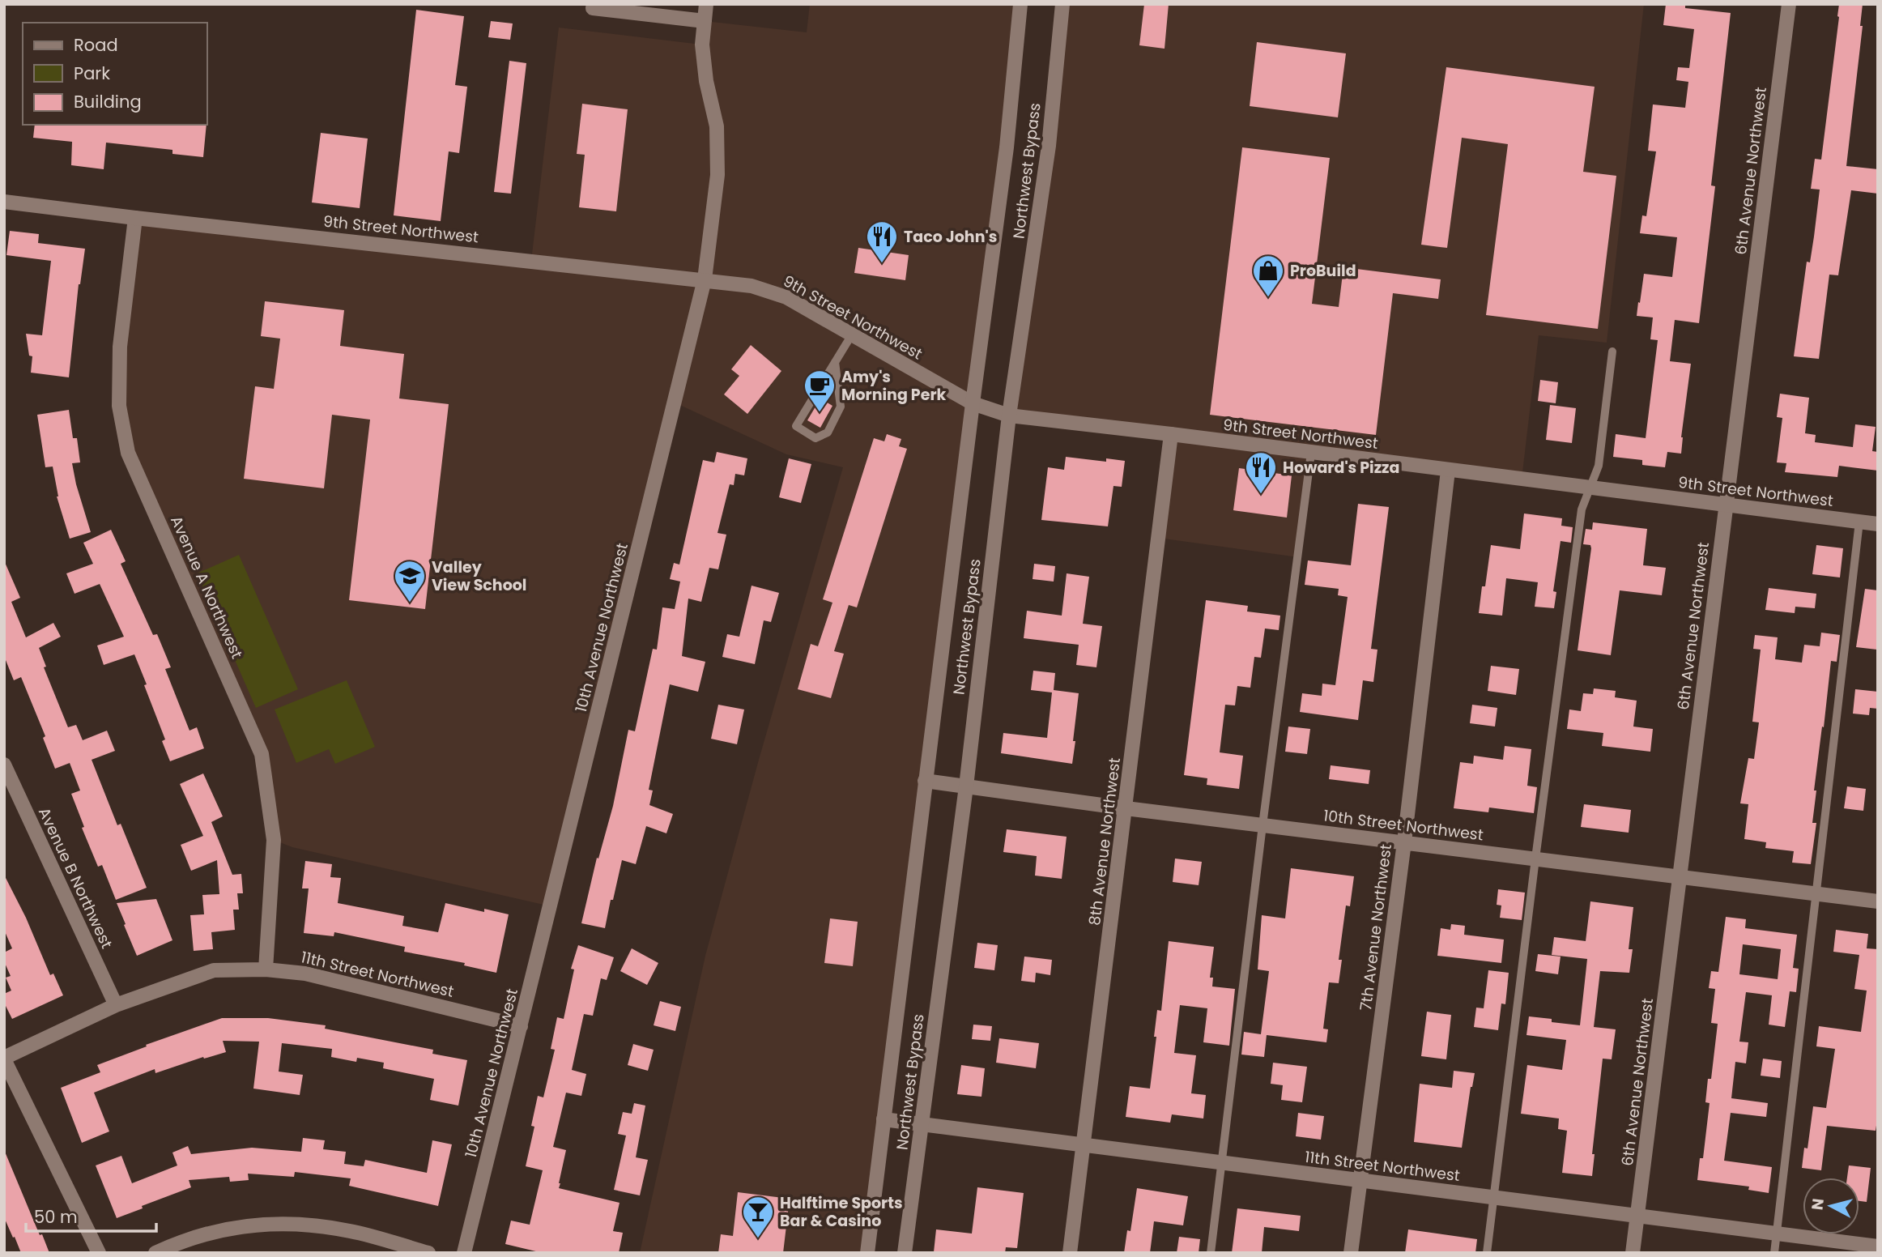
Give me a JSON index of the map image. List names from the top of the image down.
{
  "streets": {
    "street": [
      "Northwest Bypass",
      "6th Avenue Northwest",
      "9th Street Northwest",
      "Avenue A Northwest",
      "10th Avenue Northwest",
      "10th Street Northwest",
      "8th Avenue Northwest",
      "Avenue B Northwest",
      "7th Avenue Northwest",
      "11th Street Northwest"
    ]
  },
  "crossings": [
    ["Northwest Bypass", "9th Street Northwest"],
    ["Northwest Bypass", "10th Street Northwest"],
    ["Northwest Bypass", "11th Street Northwest"],
    ["6th Avenue Northwest", "9th Street Northwest"],
    ["6th Avenue Northwest", "10th Street Northwest"],
    ["6th Avenue Northwest", "11th Street Northwest"],
    ["9th Street Northwest", "Avenue A Northwest"],
    ["9th Street Northwest", "10th Avenue Northwest"],
    ["9th Street Northwest", "8th Avenue Northwest"],
    ["9th Street Northwest", "7th Avenue Northwest"],
    ["Avenue A Northwest", "11th Street Northwest"],
    ["10th Avenue Northwest", "11th Street Northwest"],
    ["10th Street Northwest", "8th Avenue Northwest"],
    ["10th Street Northwest", "7th Avenue Northwest"],
    ["8th Avenue Northwest", "11th Street Northwest"],
    ["Avenue B Northwest", "11th Street Northwest"],
    ["7th Avenue Northwest", "11th Street Northwest"]
  ],
  "places": {
    "restaurant": ["Taco John's", "Howard's Pizza"],
    "shop": ["ProBuild"],
    "cafe": ["Amy's Morning Perk"],
    "school or university": ["Valley View School"],
    "bar": ["Halftime Sports Bar & Casino"]
  },
  "legend": ["Road", "Park", "Building"],
  "scale_bar": "50 m",
  "north": "left"
}
